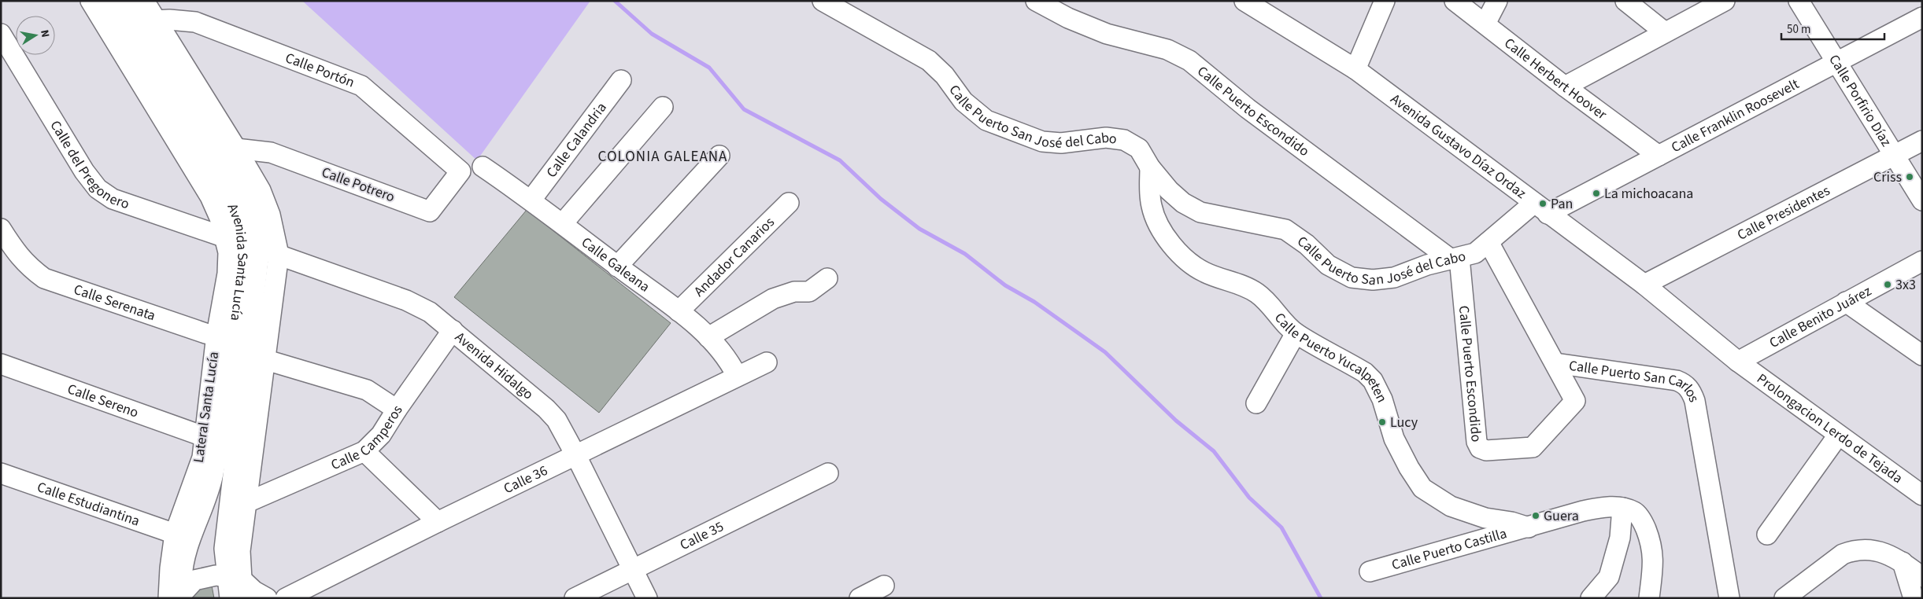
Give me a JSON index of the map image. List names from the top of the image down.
{
  "streets": {
    "street": [
      "Calle Portón",
      "Calle Herbert Hoover",
      "Calle Porfirio Díaz",
      "Calle Puerto San José del Cabo",
      "Calle Puerto Escondido",
      "Calle Franklin Roosevelt",
      "Calle Calandria",
      "Avenida Gustavo Díaz Ordaz",
      "Calle del Pregonero",
      "Calle Potrero",
      "Calle Presidentes",
      "Andador Canarios",
      "Avenida Santa Lucía",
      "Calle Galeana",
      "Calle Serenata",
      "Calle Benito Juárez",
      "Calle Puerto Yucalpeten",
      "Avenida Hidalgo",
      "Calle Puerto San Carlos",
      "Calle Sereno",
      "Lateral Santa Lucía",
      "Prolongacion Lerdo de Tejada",
      "Calle Camperos",
      "Calle 36",
      "Calle Estudiantina",
      "Calle 35",
      "Calle Puerto Castilla"
    ]
  },
  "crossings": [
    ["Calle Portón", "Calle Potrero"],
    ["Calle Herbert Hoover", "Calle Franklin Roosevelt"],
    ["Calle Porfirio Díaz", "Calle Franklin Roosevelt"],
    ["Calle Porfirio Díaz", "Calle Presidentes"],
    ["Calle Puerto San José del Cabo", "Calle Puerto Escondido"],
    ["Calle Puerto San José del Cabo", "Calle Franklin Roosevelt"],
    ["Calle Puerto San José del Cabo", "Avenida Gustavo Díaz Ordaz"],
    ["Calle Puerto San José del Cabo", "Calle Puerto Yucalpeten"],
    ["Calle Puerto San José del Cabo", "Calle Puerto San Carlos"],
    ["Calle Puerto Escondido", "Calle Puerto San Carlos"],
    ["Calle Franklin Roosevelt", "Avenida Gustavo Díaz Ordaz"],
    ["Calle Calandria", "Calle Galeana"],
    ["Avenida Gustavo Díaz Ordaz", "Calle Presidentes"],
    ["Avenida Gustavo Díaz Ordaz", "Calle Benito Juárez"],
    ["Avenida Gustavo Díaz Ordaz", "Prolongacion Lerdo de Tejada"],
    ["Calle del Pregonero", "Avenida Santa Lucía"],
    ["Calle del Pregonero", "Avenida Hidalgo"],
    ["Calle del Pregonero", "Lateral Santa Lucía"],
    ["Andador Canarios", "Calle Galeana"],
    ["Avenida Santa Lucía", "Calle Serenata"],
    ["Avenida Santa Lucía", "Avenida Hidalgo"],
    ["Avenida Santa Lucía", "Lateral Santa Lucía"],
    ["Calle Galeana", "Calle 36"],
    ["Calle Serenata", "Lateral Santa Lucía"],
    ["Calle Benito Juárez", "Prolongacion Lerdo de Tejada"],
    ["Calle Puerto Yucalpeten", "Calle Puerto Castilla"],
    ["Avenida Hidalgo", "Lateral Santa Lucía"],
    ["Avenida Hidalgo", "Calle Camperos"],
    ["Avenida Hidalgo", "Calle 36"],
    ["Avenida Hidalgo", "Calle 35"],
    ["Calle Sereno", "Lateral Santa Lucía"],
    ["Lateral Santa Lucía", "Calle Estudiantina"]
  ],
  "districts": ["COLONIA GALEANA"],
  "places": [
    "Criss",
    "La michoacana",
    "Pan",
    "3x3",
    "Lucy",
    "Guera"
  ],
  "scale_bar": "50 m",
  "north": "right"
}
